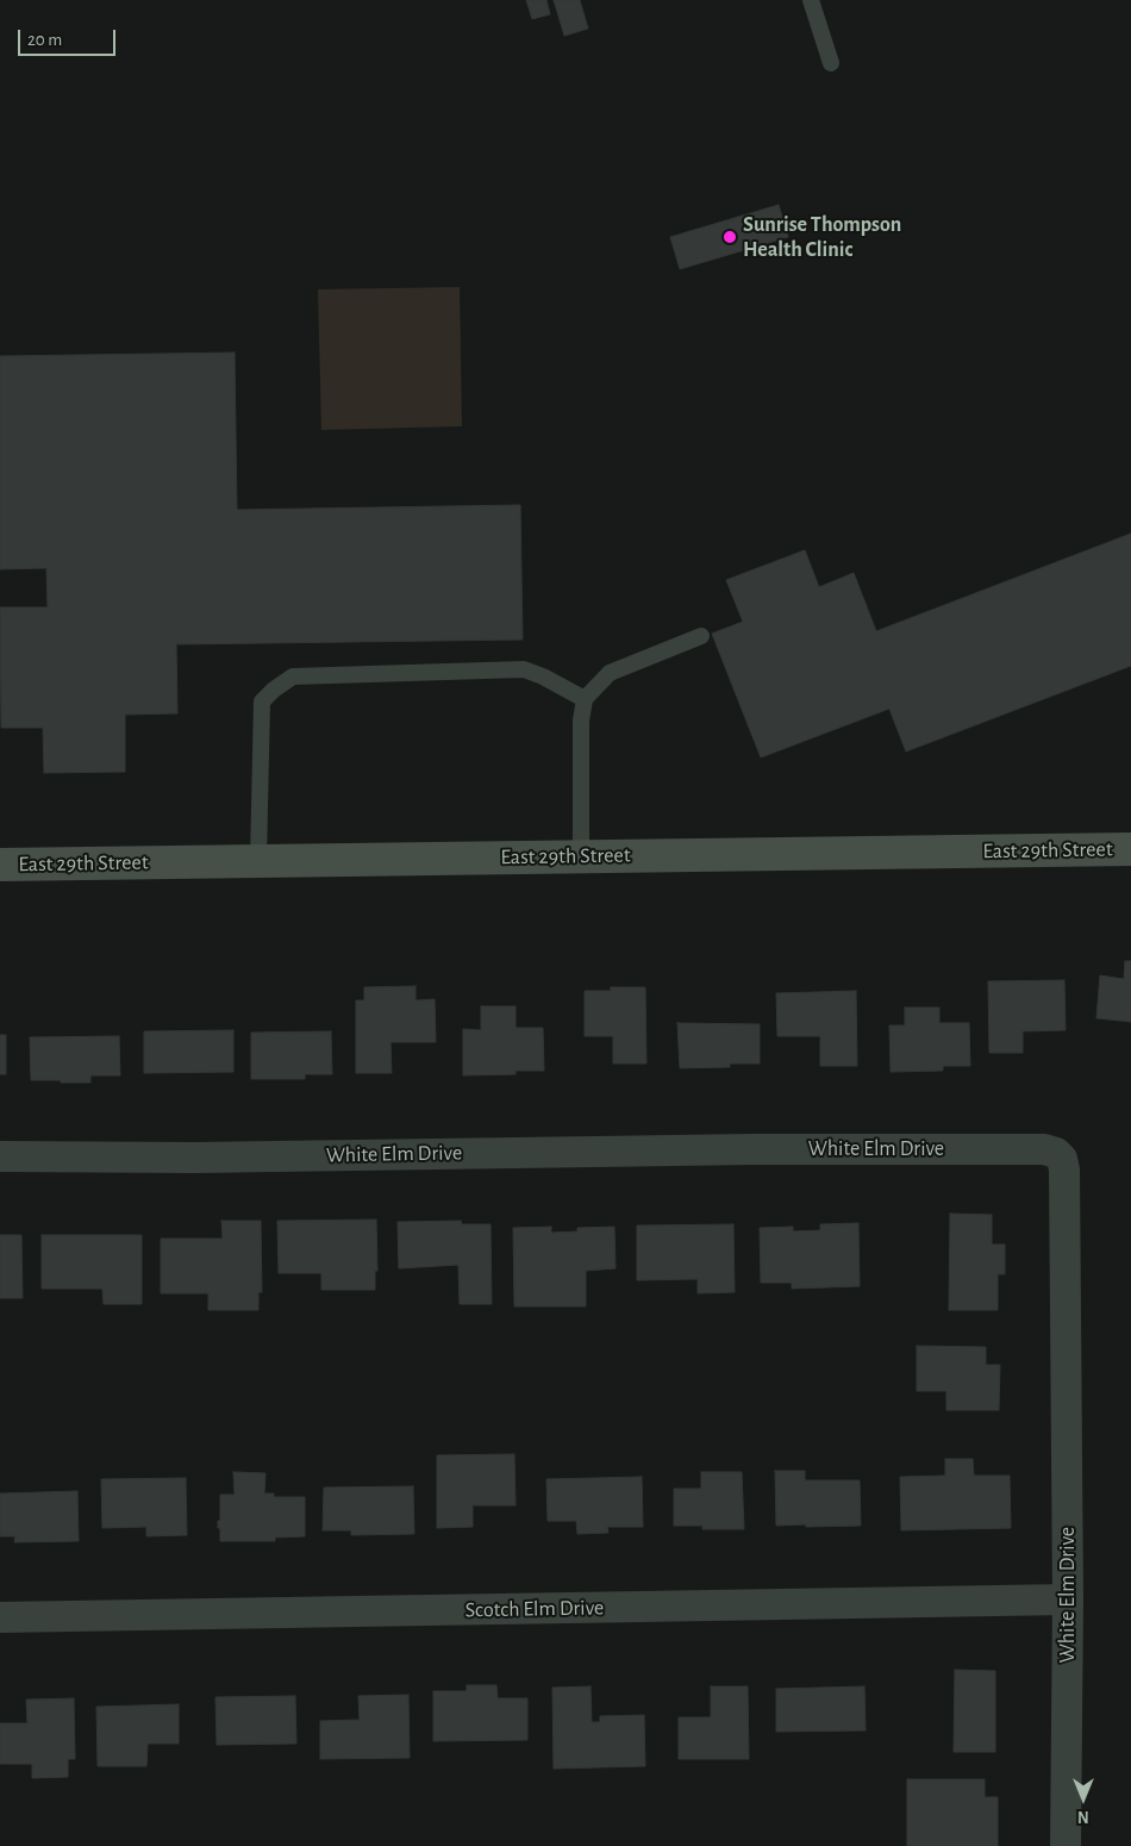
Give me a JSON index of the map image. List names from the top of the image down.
{
  "streets": {
    "main road": ["East 29th Street"],
    "street": ["White Elm Drive", "Scotch Elm Drive"]
  },
  "crossings": [
    ["White Elm Drive", "Scotch Elm Drive"]
  ],
  "places": ["Sunrise Thompson Health Clinic"],
  "scale_bar": "20 m",
  "north": "bottom"
}
